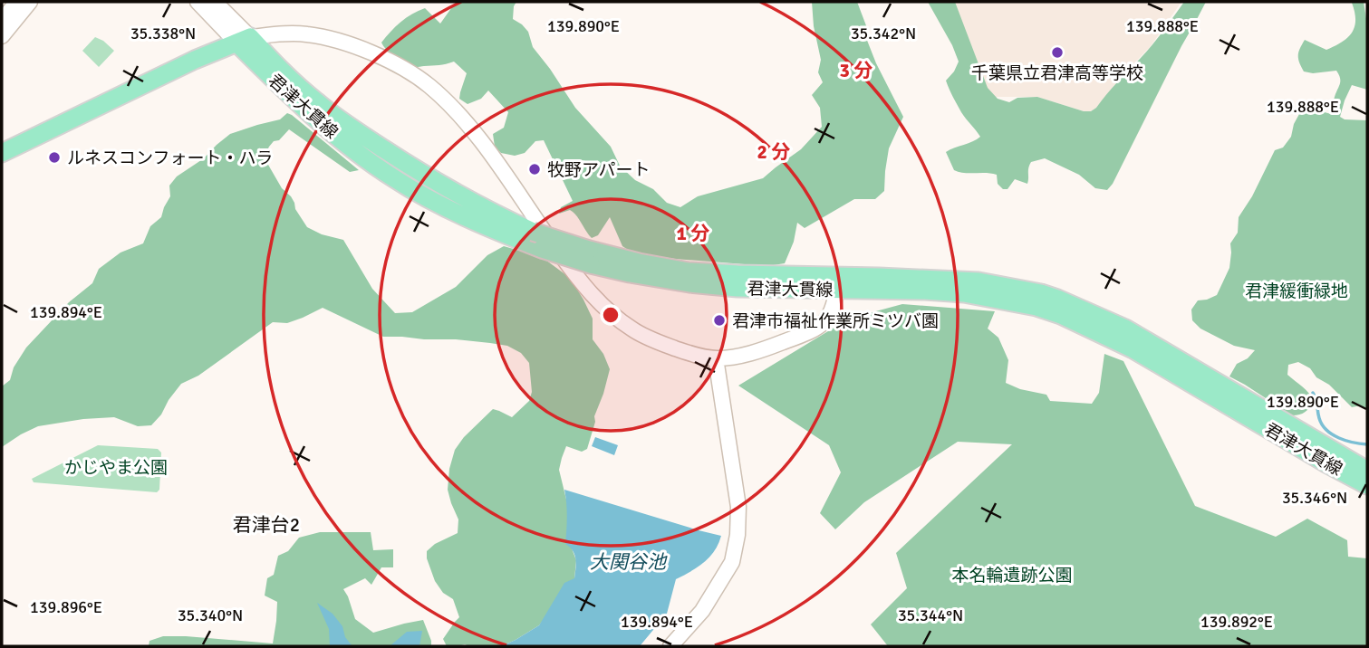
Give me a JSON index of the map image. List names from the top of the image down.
{
  "streets": {
    "main road": ["君津大貫線"]
  },
  "districts": ["君津台2"],
  "water": ["大関谷池"],
  "parks": ["君津緩衝緑地", "かじやま公園", "本名輪遺跡公園"],
  "places": [
    "千葉県立君津高等学校",
    "ルネスコンフォート・ハラ",
    "牧野アパート",
    "君津市福祉作業所ミツバ園"
  ],
  "coordinates": [
    "139.890°E",
    "139.888°E",
    "35.338°N",
    "35.342°N",
    "139.894°E",
    "35.346°N",
    "139.896°E",
    "35.340°N",
    "35.344°N",
    "139.892°E"
  ],
  "rings": ["3 分", "2 分", "1 分"]
}
